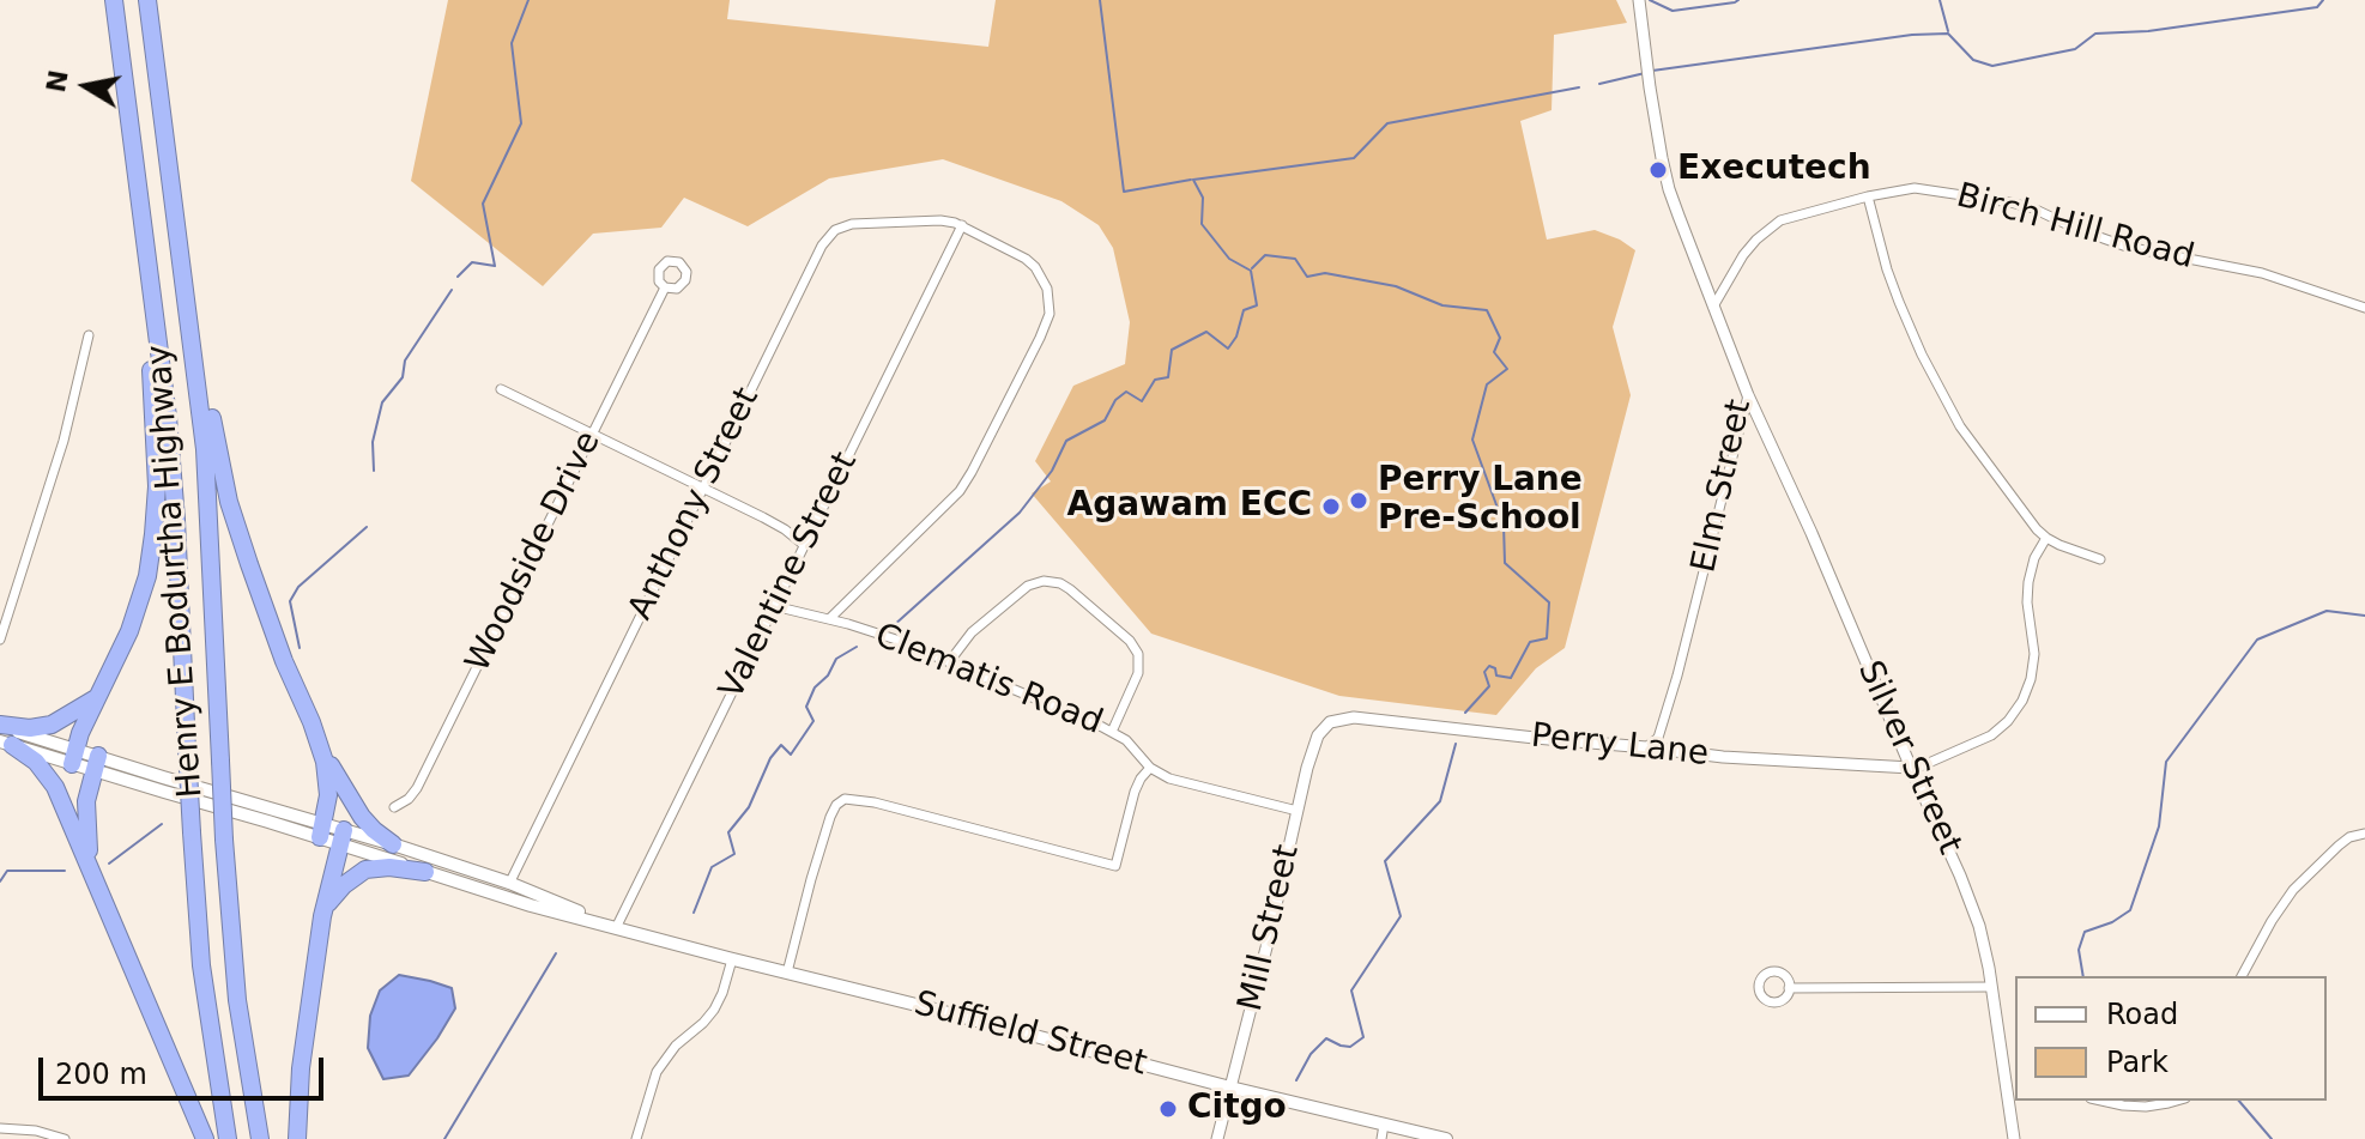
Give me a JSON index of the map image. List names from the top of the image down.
{
  "streets": {
    "highway": ["Henry E Bodurtha Highway"],
    "main road": ["Suffield Street"],
    "street": [
      "Birch Hill Road",
      "Elm Street",
      "Anthony Street",
      "Woodside Drive",
      "Valentine Street",
      "Clematis Road",
      "Perry Lane",
      "Silver Street",
      "Mill Street"
    ]
  },
  "crossings": [
    ["Birch Hill Road", "Elm Street"],
    ["Elm Street", "Perry Lane"],
    ["Elm Street", "Silver Street"],
    ["Anthony Street", "Valentine Street"],
    ["Anthony Street", "Suffield Street"],
    ["Valentine Street", "Clematis Road"],
    ["Valentine Street", "Suffield Street"],
    ["Clematis Road", "Mill Street"],
    ["Perry Lane", "Silver Street"],
    ["Perry Lane", "Mill Street"],
    ["Mill Street", "Suffield Street"]
  ],
  "places": [
    "Executech",
    "Perry Lane Pre-School",
    "Agawam ECC",
    "Citgo"
  ],
  "legend": ["Road", "Park"],
  "scale_bar": "200 m",
  "north": "left"
}
